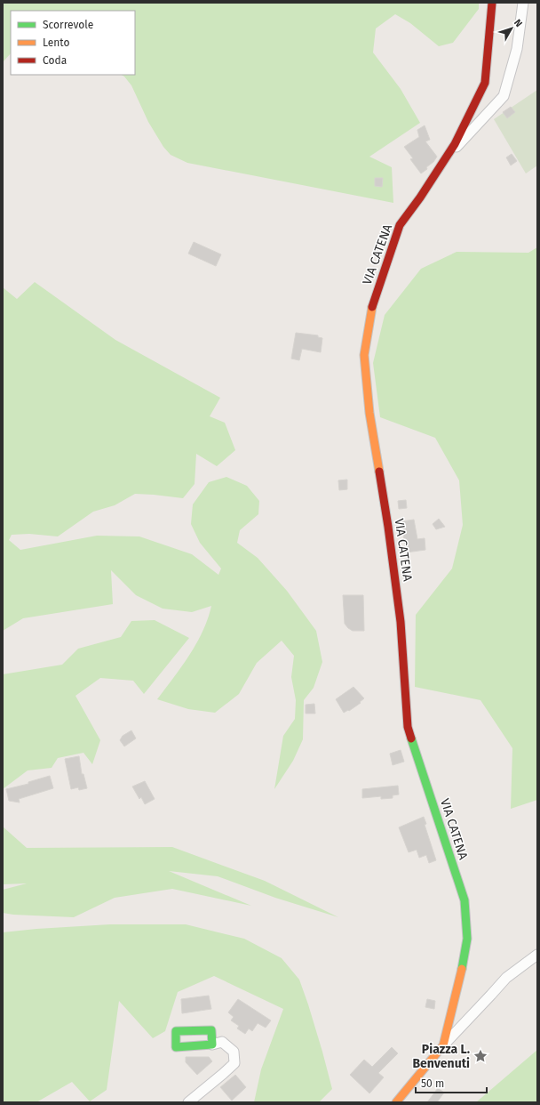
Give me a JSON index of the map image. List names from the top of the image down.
{
  "streets": {
    "street": ["VIA CATENA"]
  },
  "places": {
    "place": ["Piazza L. Benvenuti"]
  },
  "legend": ["Scorrevole", "Lento", "Coda"],
  "scale_bar": "50 m",
  "north": "top right"
}
